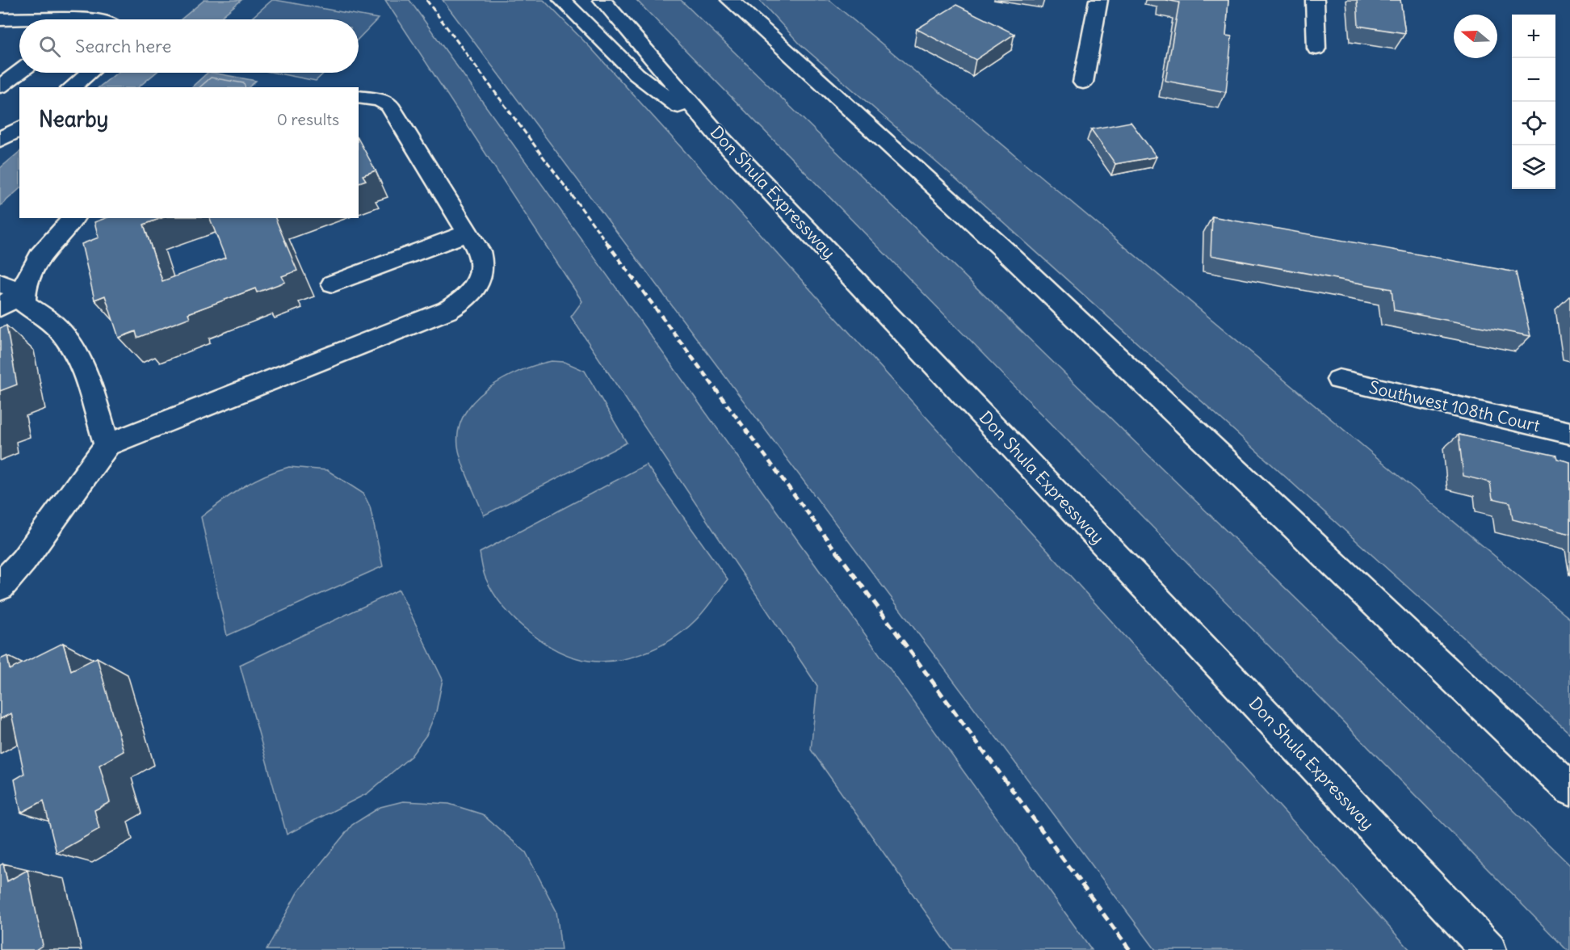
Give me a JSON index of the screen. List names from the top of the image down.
{
  "streets": {
    "main road": ["Don Shula Expressway", "Southwest 108th Court"]
  },
  "north": "left",
  "page": {
    "map_buttons": ["+", "−"],
    "search": "Search here",
    "heading": ["Nearby", "0 results"]
  }
}
